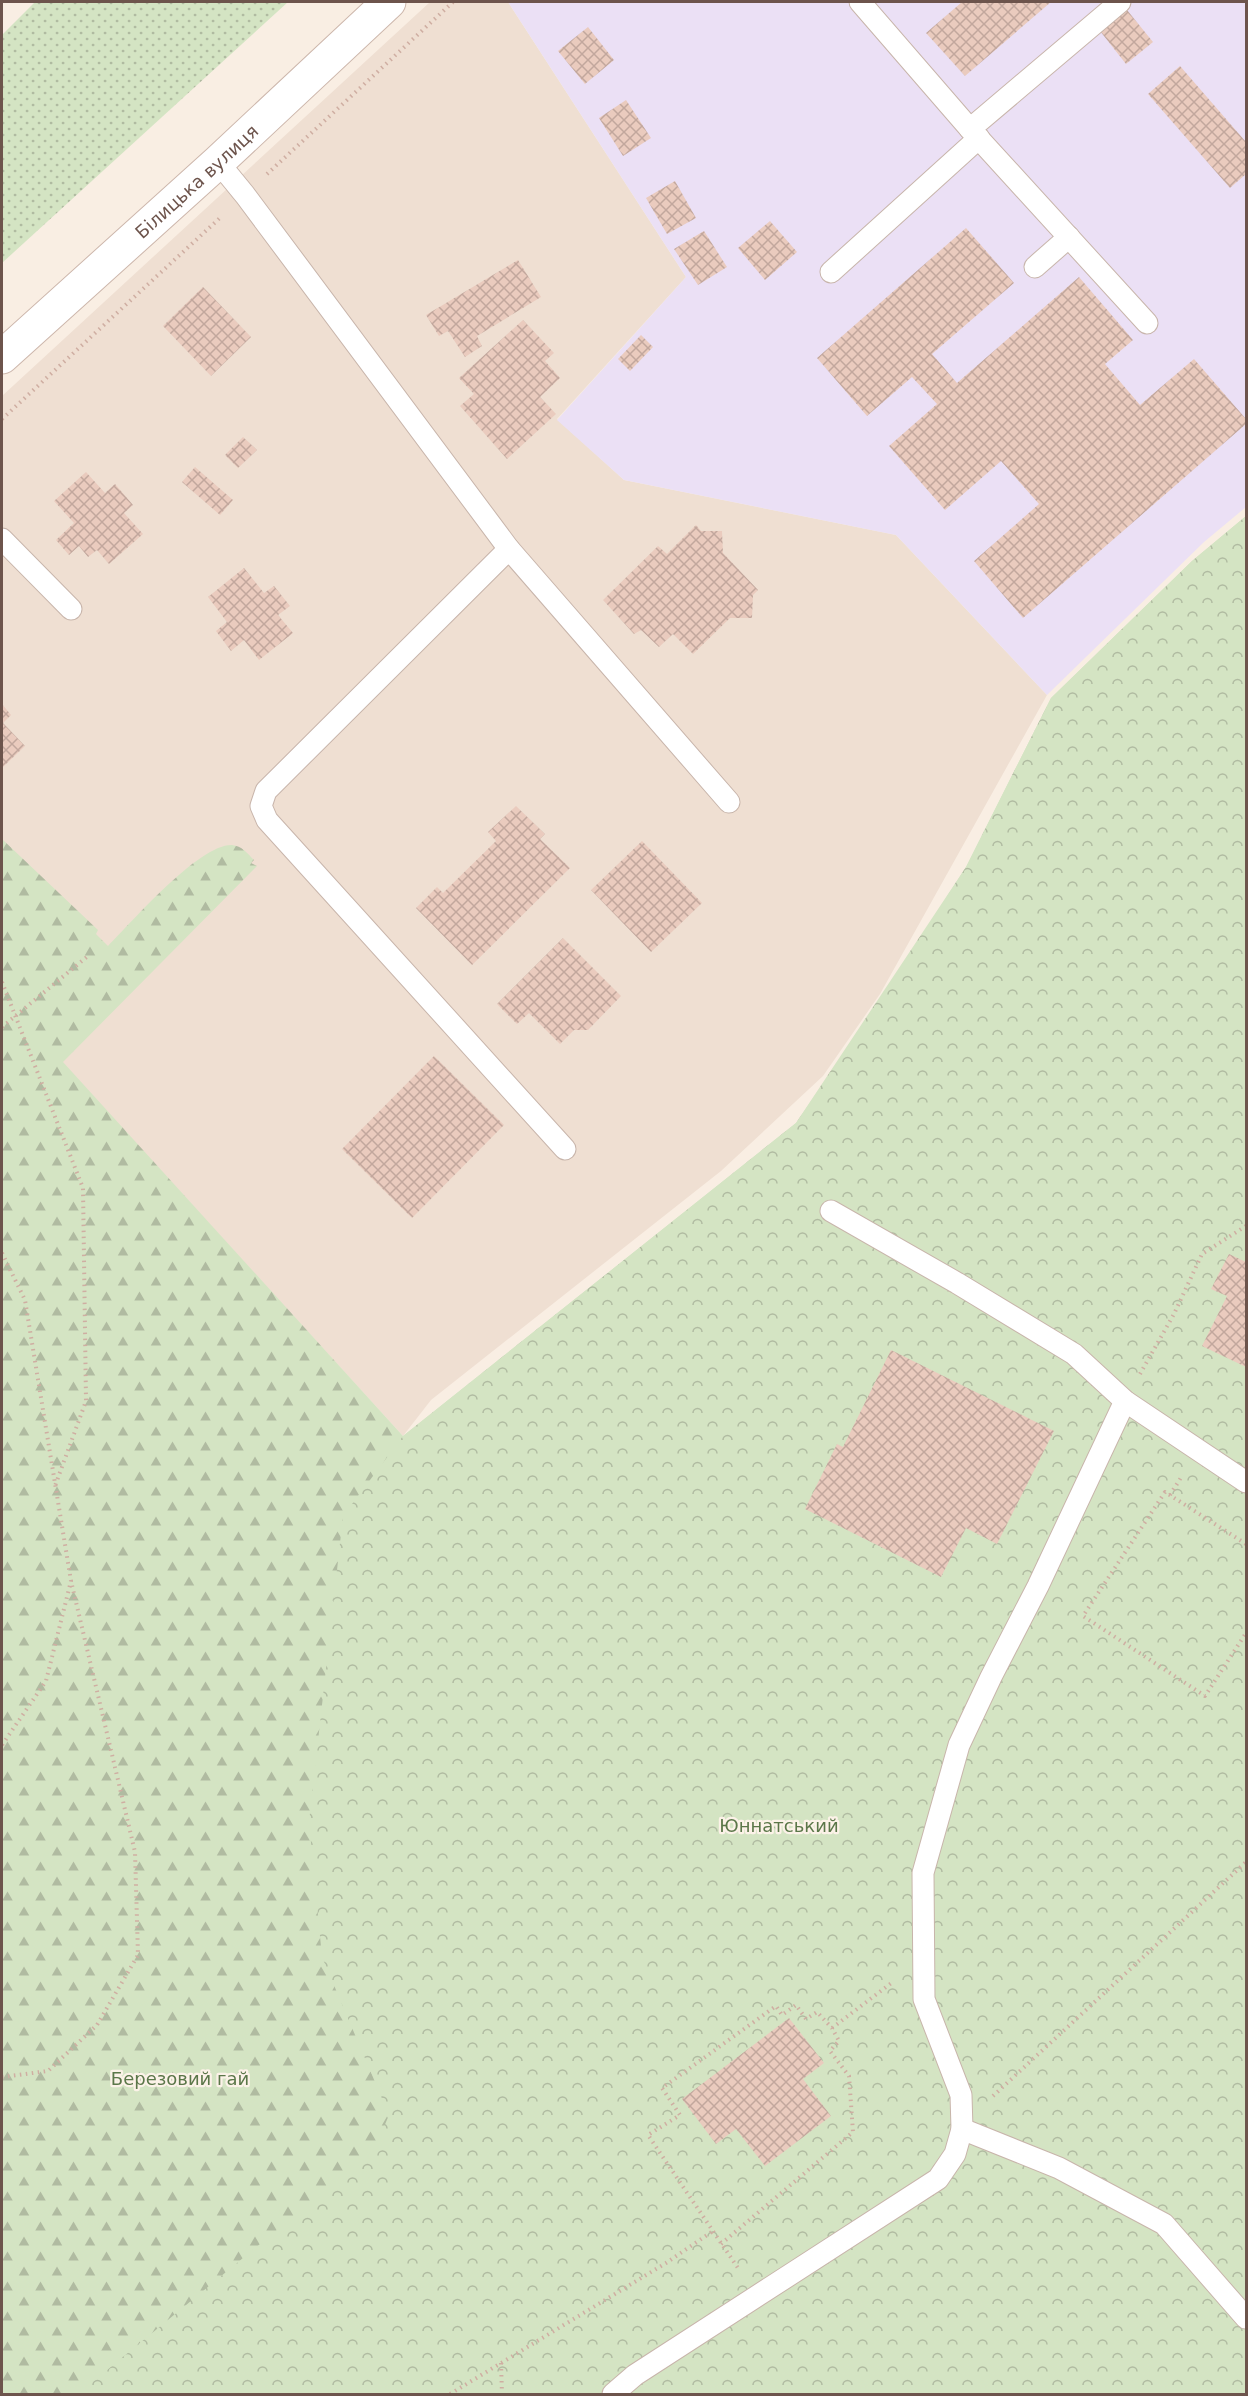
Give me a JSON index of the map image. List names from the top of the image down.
{
  "streets": {
    "main road": ["Білицька вулиця"]
  },
  "parks": ["Юннатський", "Березовий гай"]
}
